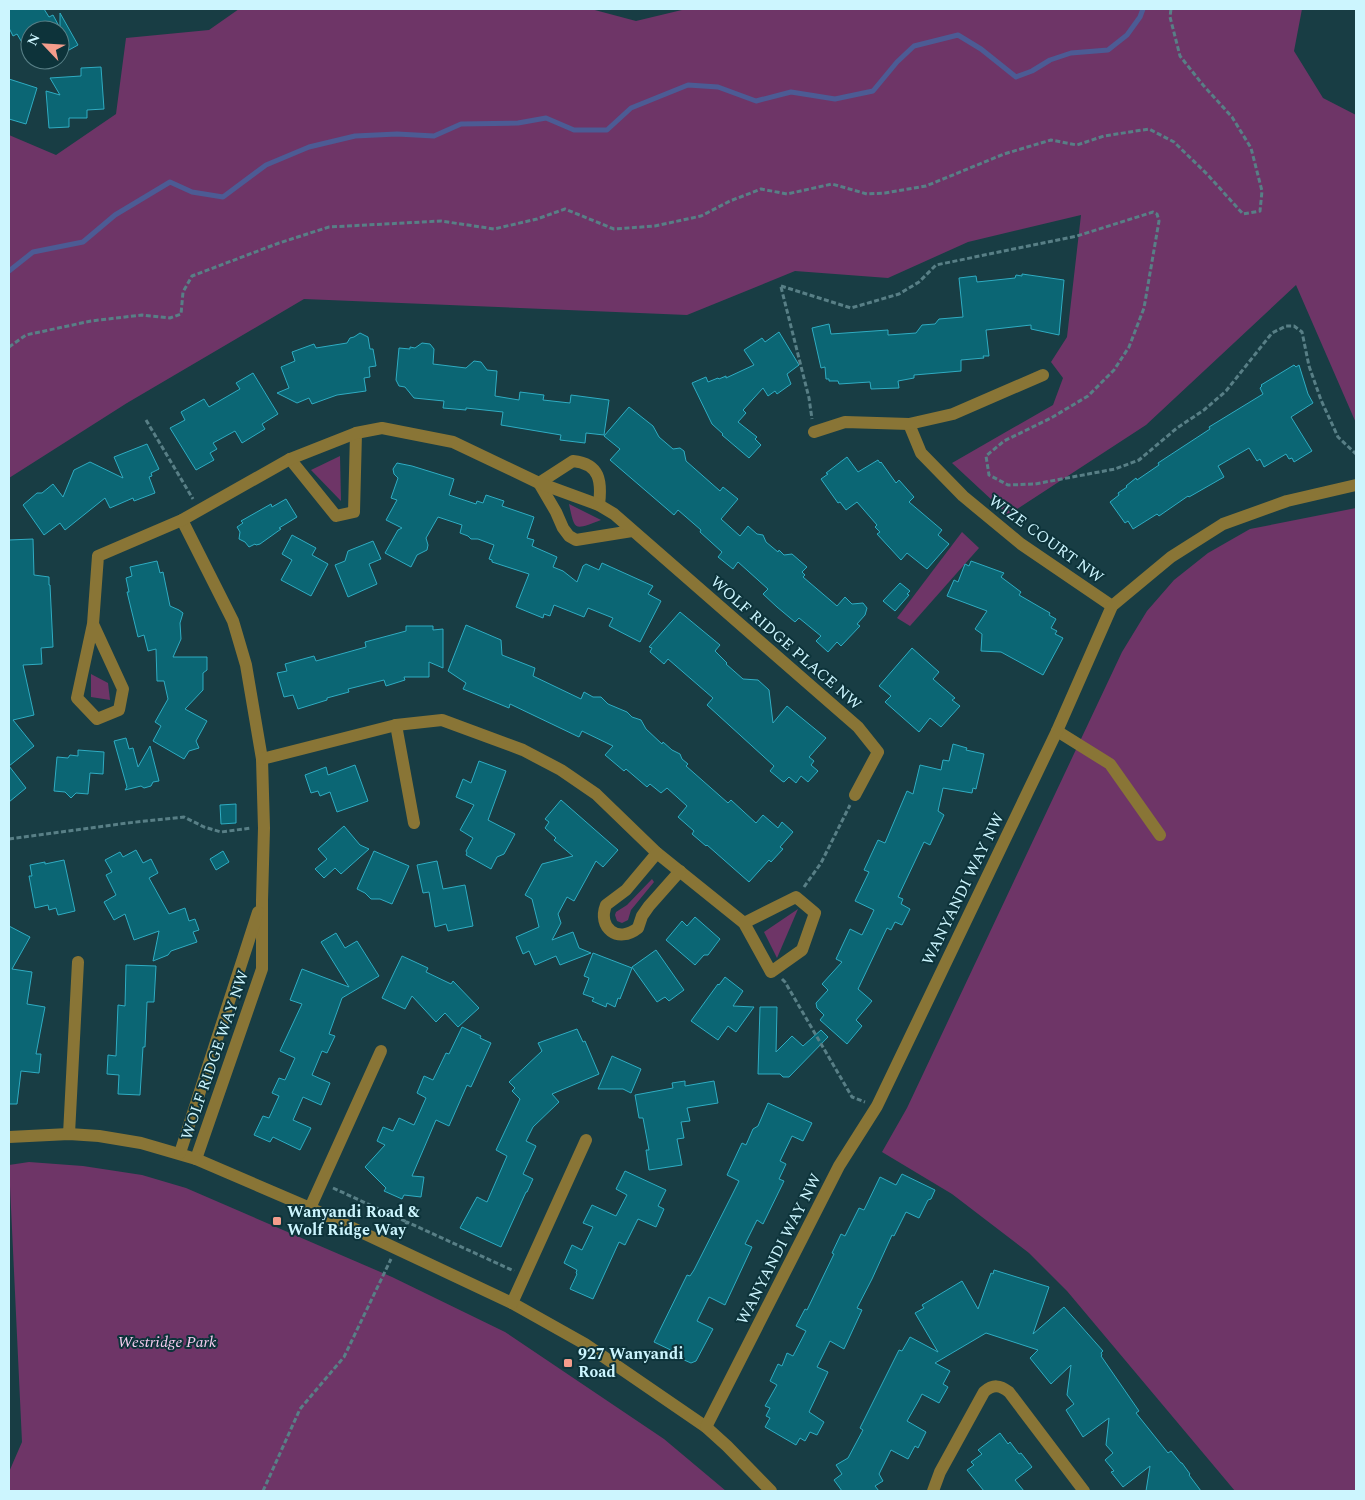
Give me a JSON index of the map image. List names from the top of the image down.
{
  "streets": {
    "street": [
      "WIZE COURT NW",
      "WOLF RIDGE PLACE NW",
      "WANYANDI WAY NW",
      "WOLF RIDGE WAY NW"
    ]
  },
  "crossings": [
    ["WIZE COURT NW", "WANYANDI WAY NW"],
    ["WOLF RIDGE PLACE NW", "WOLF RIDGE WAY NW"]
  ],
  "parks": ["Westridge Park"],
  "places": {
    "transit": ["Wanyandi Road & Wolf Ridge Way", "927 Wanyandi Road"]
  },
  "north": "top left"
}
